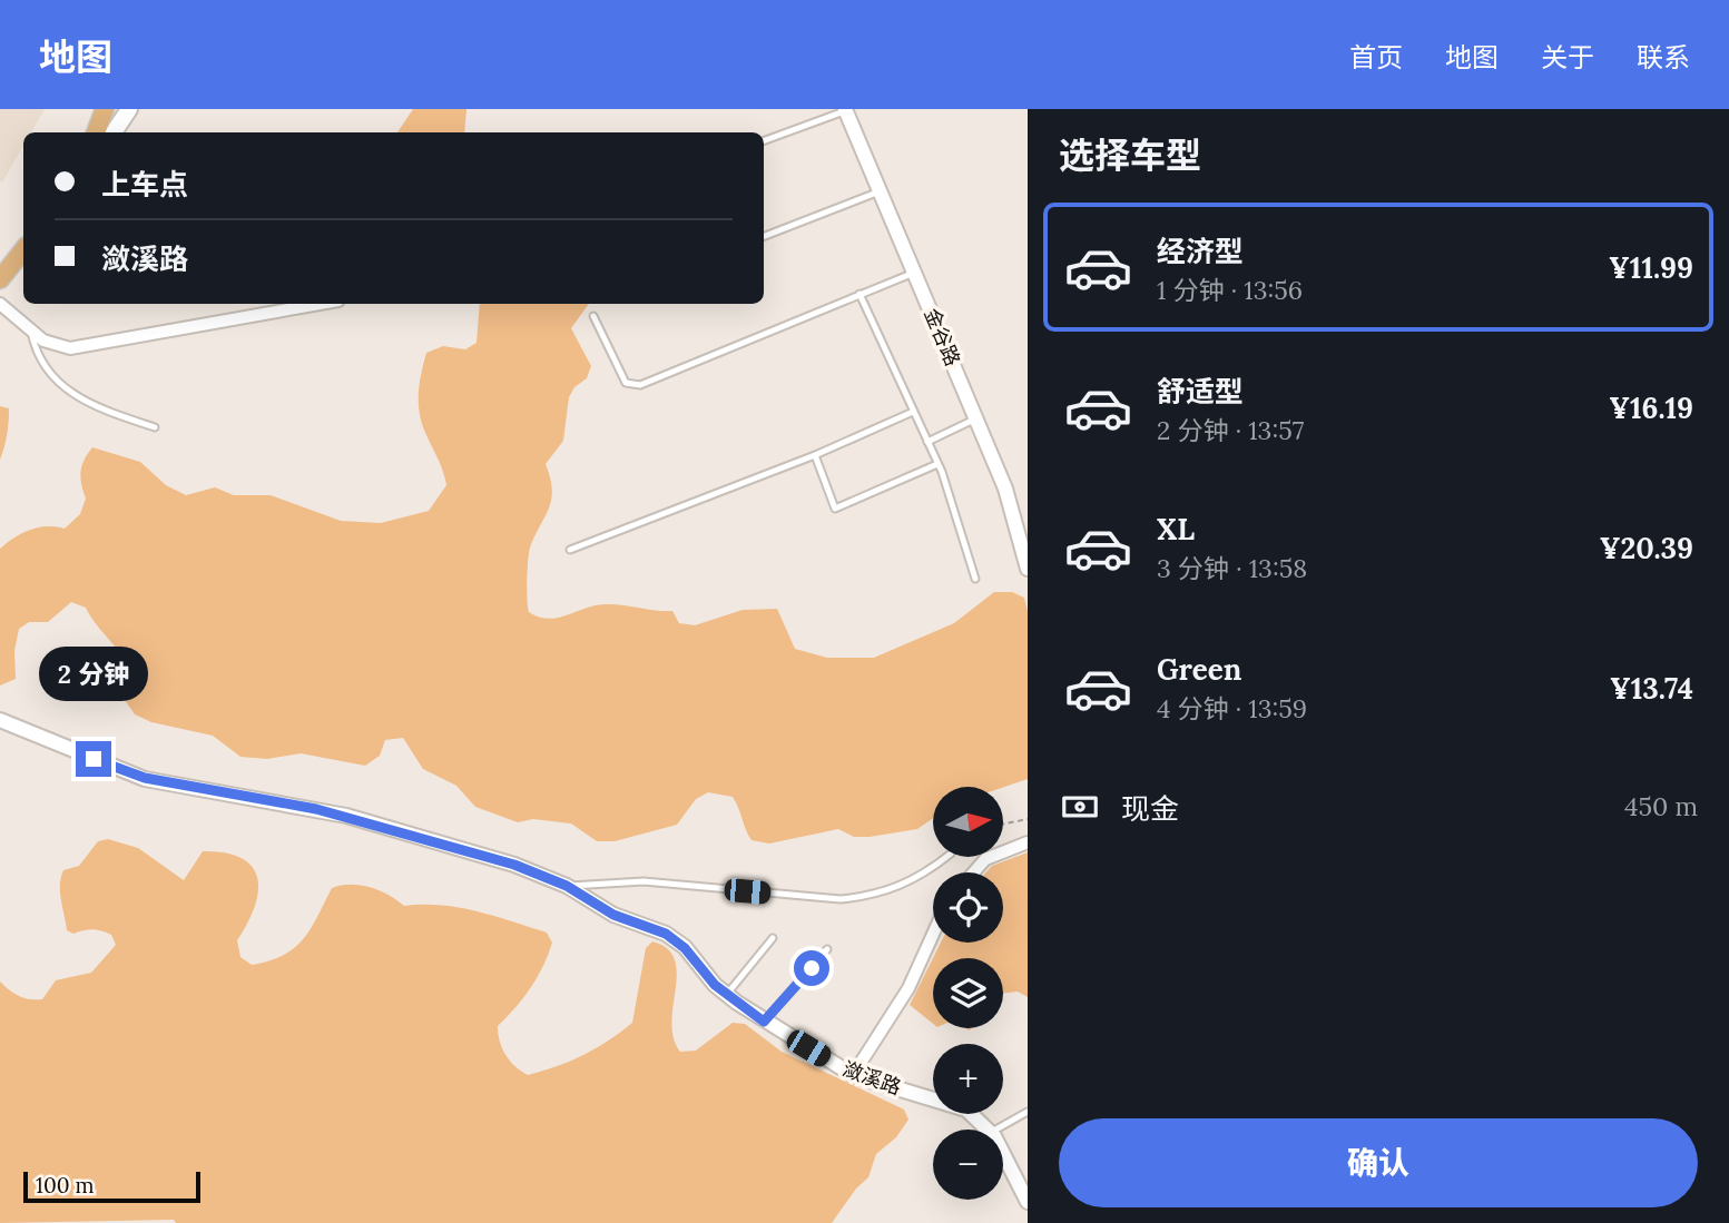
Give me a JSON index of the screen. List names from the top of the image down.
{
  "streets": {
    "street": ["金谷路", "潋溪路"]
  },
  "scale_bar": "100 m",
  "north": "right",
  "page": {
    "header": "地图",
    "nav": [
      "首页",
      "地图",
      "关于",
      "联系"
    ],
    "heading": "选择车型",
    "banner": ["上车点", "潋溪路"],
    "list": [
      {
        "name": "经济型",
        "note": "1 分钟 · 13:56",
        "value": "¥11.99"
      },
      {
        "name": "舒适型",
        "note": "2 分钟 · 13:57",
        "value": "¥16.19"
      },
      {
        "name": "XL",
        "note": "3 分钟 · 13:58",
        "value": "¥20.39"
      },
      {
        "name": "Green",
        "note": "4 分钟 · 13:59",
        "value": "¥13.74"
      }
    ],
    "bubble": "2 分钟",
    "pay": ["现金", "450 m"],
    "map_buttons": ["+", "−"],
    "buttons": "确认",
    "scale": "100 m"
  }
}
